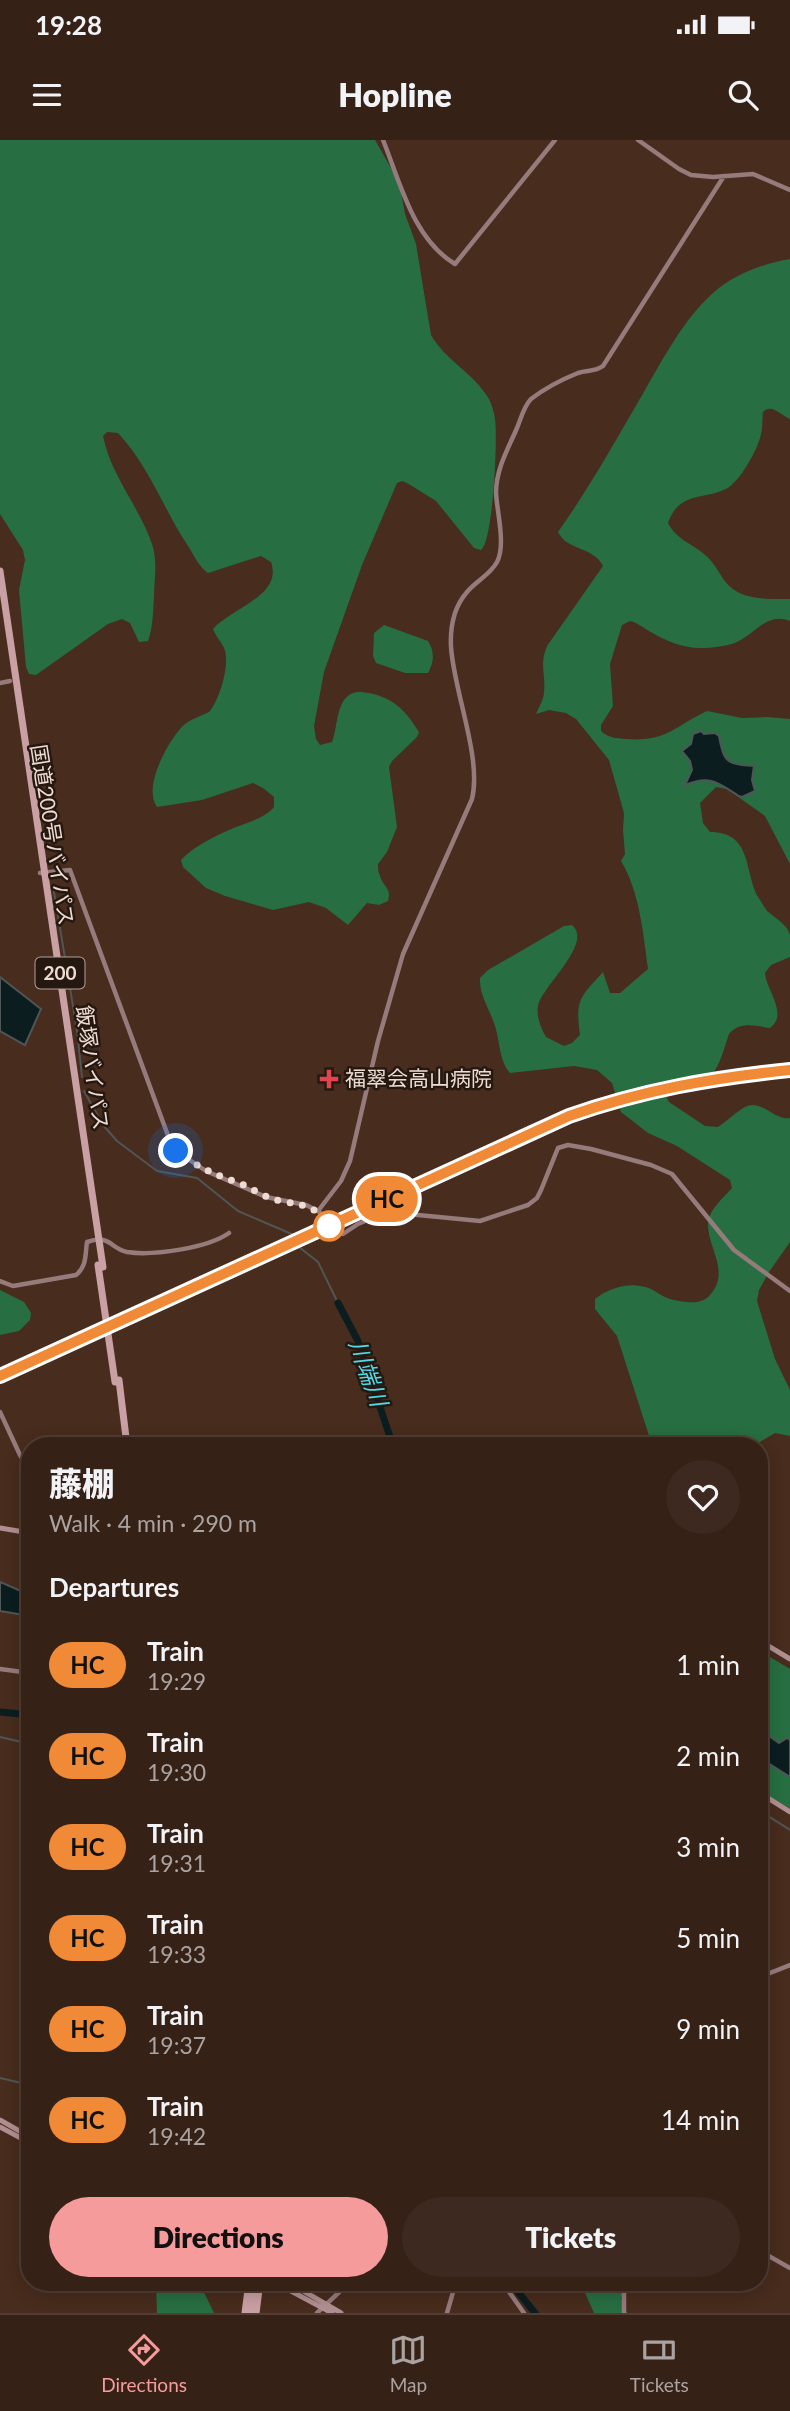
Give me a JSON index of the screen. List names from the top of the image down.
{
  "streets": {
    "highway": ["国道200号バイパス", "200"]
  },
  "crossings": [
    ["国道200号バイパス", "200"]
  ],
  "water": ["川端川"],
  "places": {
    "health": ["福翠会高山病院"]
  },
  "page": {
    "status": "19:28",
    "header": "Hopline",
    "on_map": "HC",
    "heading": [
      ["藤棚", "Walk · 4 min · 290 m"],
      "Departures"
    ],
    "list": [
      {
        "mark": "HC",
        "name": "Train",
        "note": "19:29",
        "value": "1 min"
      },
      {
        "mark": "HC",
        "name": "Train",
        "note": "19:30",
        "value": "2 min"
      },
      {
        "mark": "HC",
        "name": "Train",
        "note": "19:31",
        "value": "3 min"
      },
      {
        "mark": "HC",
        "name": "Train",
        "note": "19:33",
        "value": "5 min"
      },
      {
        "mark": "HC",
        "name": "Train",
        "note": "19:37",
        "value": "9 min"
      },
      {
        "mark": "HC",
        "name": "Train",
        "note": "19:42",
        "value": "14 min"
      }
    ],
    "buttons": ["Directions", "Tickets"],
    "tabs": ["Directions", "Map", "Tickets"]
  }
}
